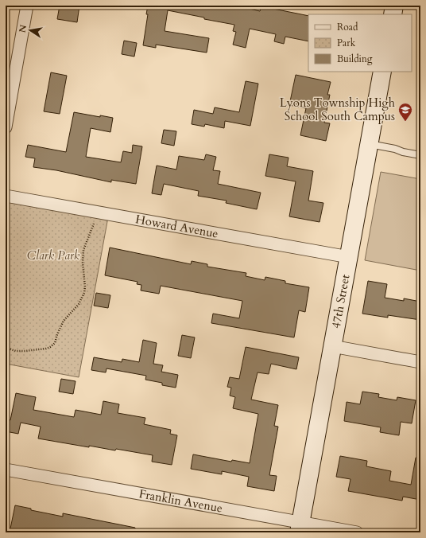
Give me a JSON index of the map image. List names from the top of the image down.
{
  "streets": {
    "main road": ["47th Street"],
    "street": ["Howard Avenue", "Franklin Avenue"]
  },
  "crossings": [
    ["Howard Avenue", "47th Street"],
    ["47th Street", "Franklin Avenue"]
  ],
  "parks": ["Clark Park"],
  "places": {
    "school or university": ["Lyons Township High School South Campus"]
  },
  "legend": ["Road", "Park", "Building"],
  "north": "left"
}
